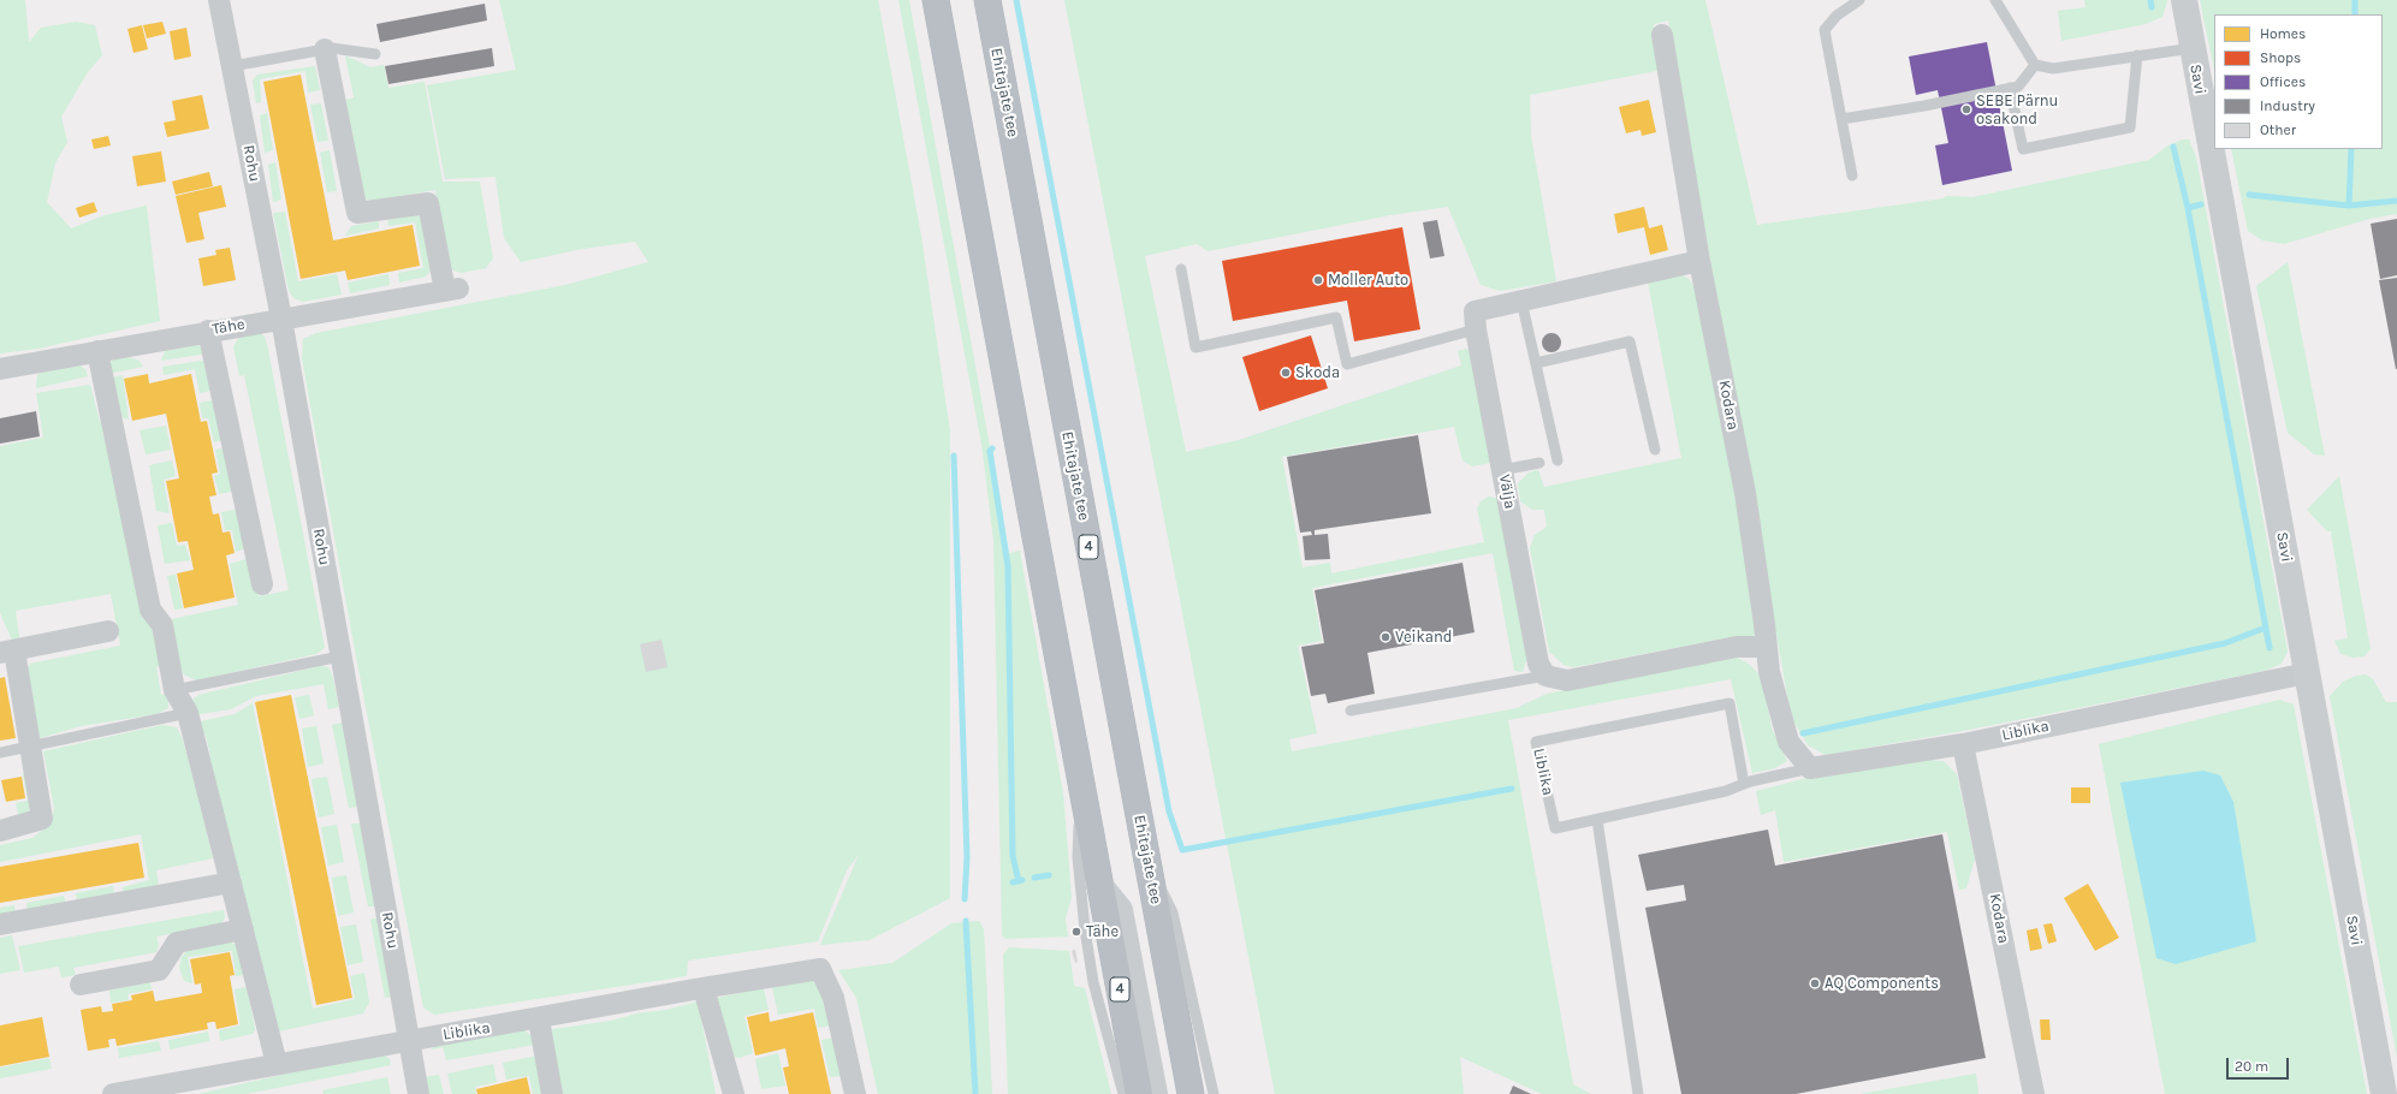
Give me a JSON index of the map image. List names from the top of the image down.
{
  "streets": {
    "highway": ["Ehitajate tee", "4"],
    "street": [
      "Savi",
      "Rohu",
      "Tähe",
      "Kodara",
      "Välja",
      "Liblika"
    ]
  },
  "crossings": [
    ["Savi", "Liblika"],
    ["Rohu", "Tähe"],
    ["Rohu", "Liblika"],
    ["Kodara", "Välja"],
    ["Kodara", "Liblika"]
  ],
  "places": [
    "SEBE Pärnu osakond",
    "Moller Auto",
    "Skoda",
    "Veikand",
    "Tähe",
    "AQ Components"
  ],
  "legend": [
    "Homes",
    "Shops",
    "Offices",
    "Industry",
    "Other"
  ],
  "scale_bar": "20 m"
}
